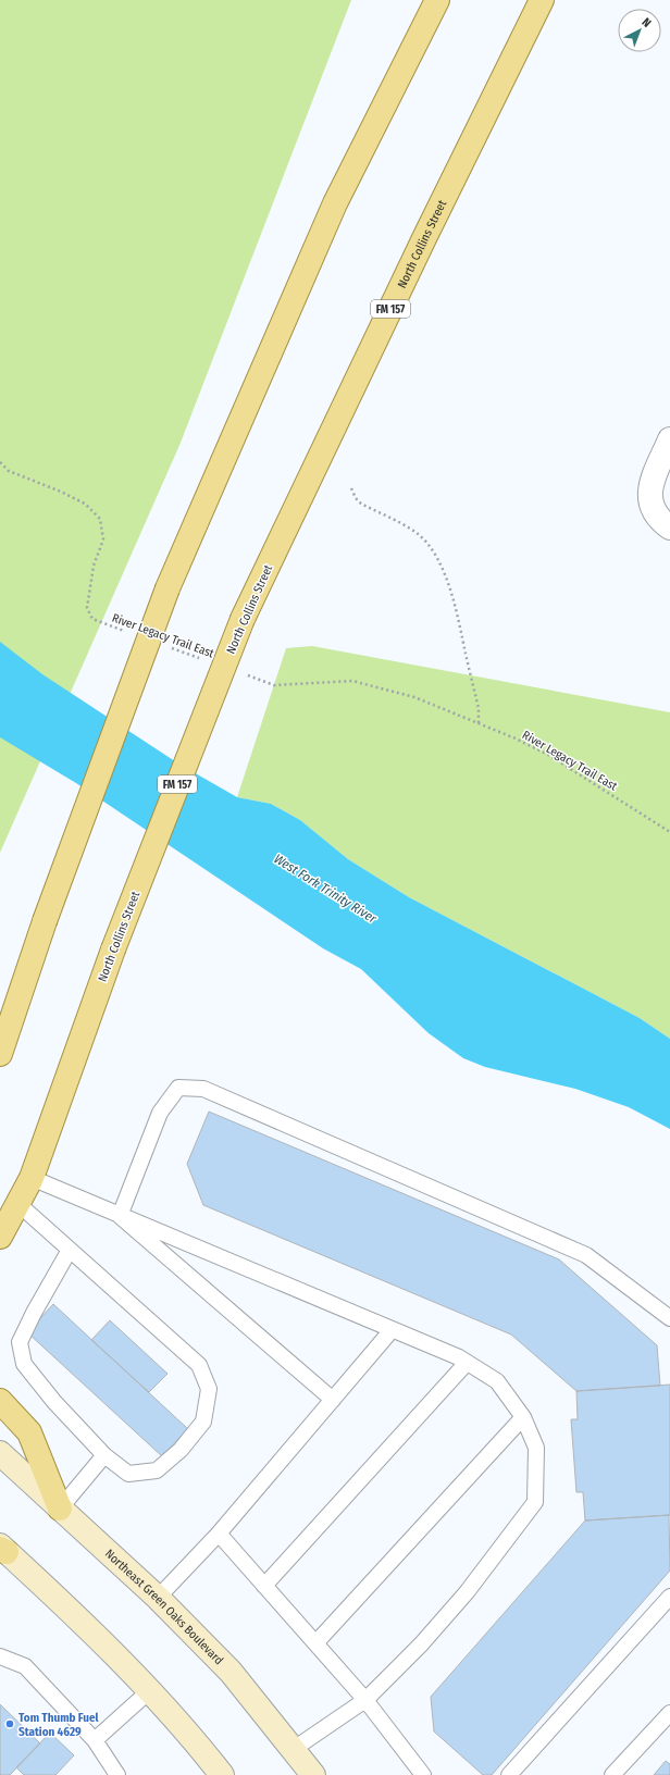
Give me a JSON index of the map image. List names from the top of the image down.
{
  "streets": {
    "main road": ["North Collins Street", "FM 157", "Northeast Green Oaks Boulevard"],
    "path": ["River Legacy Trail East"]
  },
  "water": ["West Fork Trinity River"],
  "places": ["Tom Thumb Fuel Station 4629"],
  "north": "top right"
}
